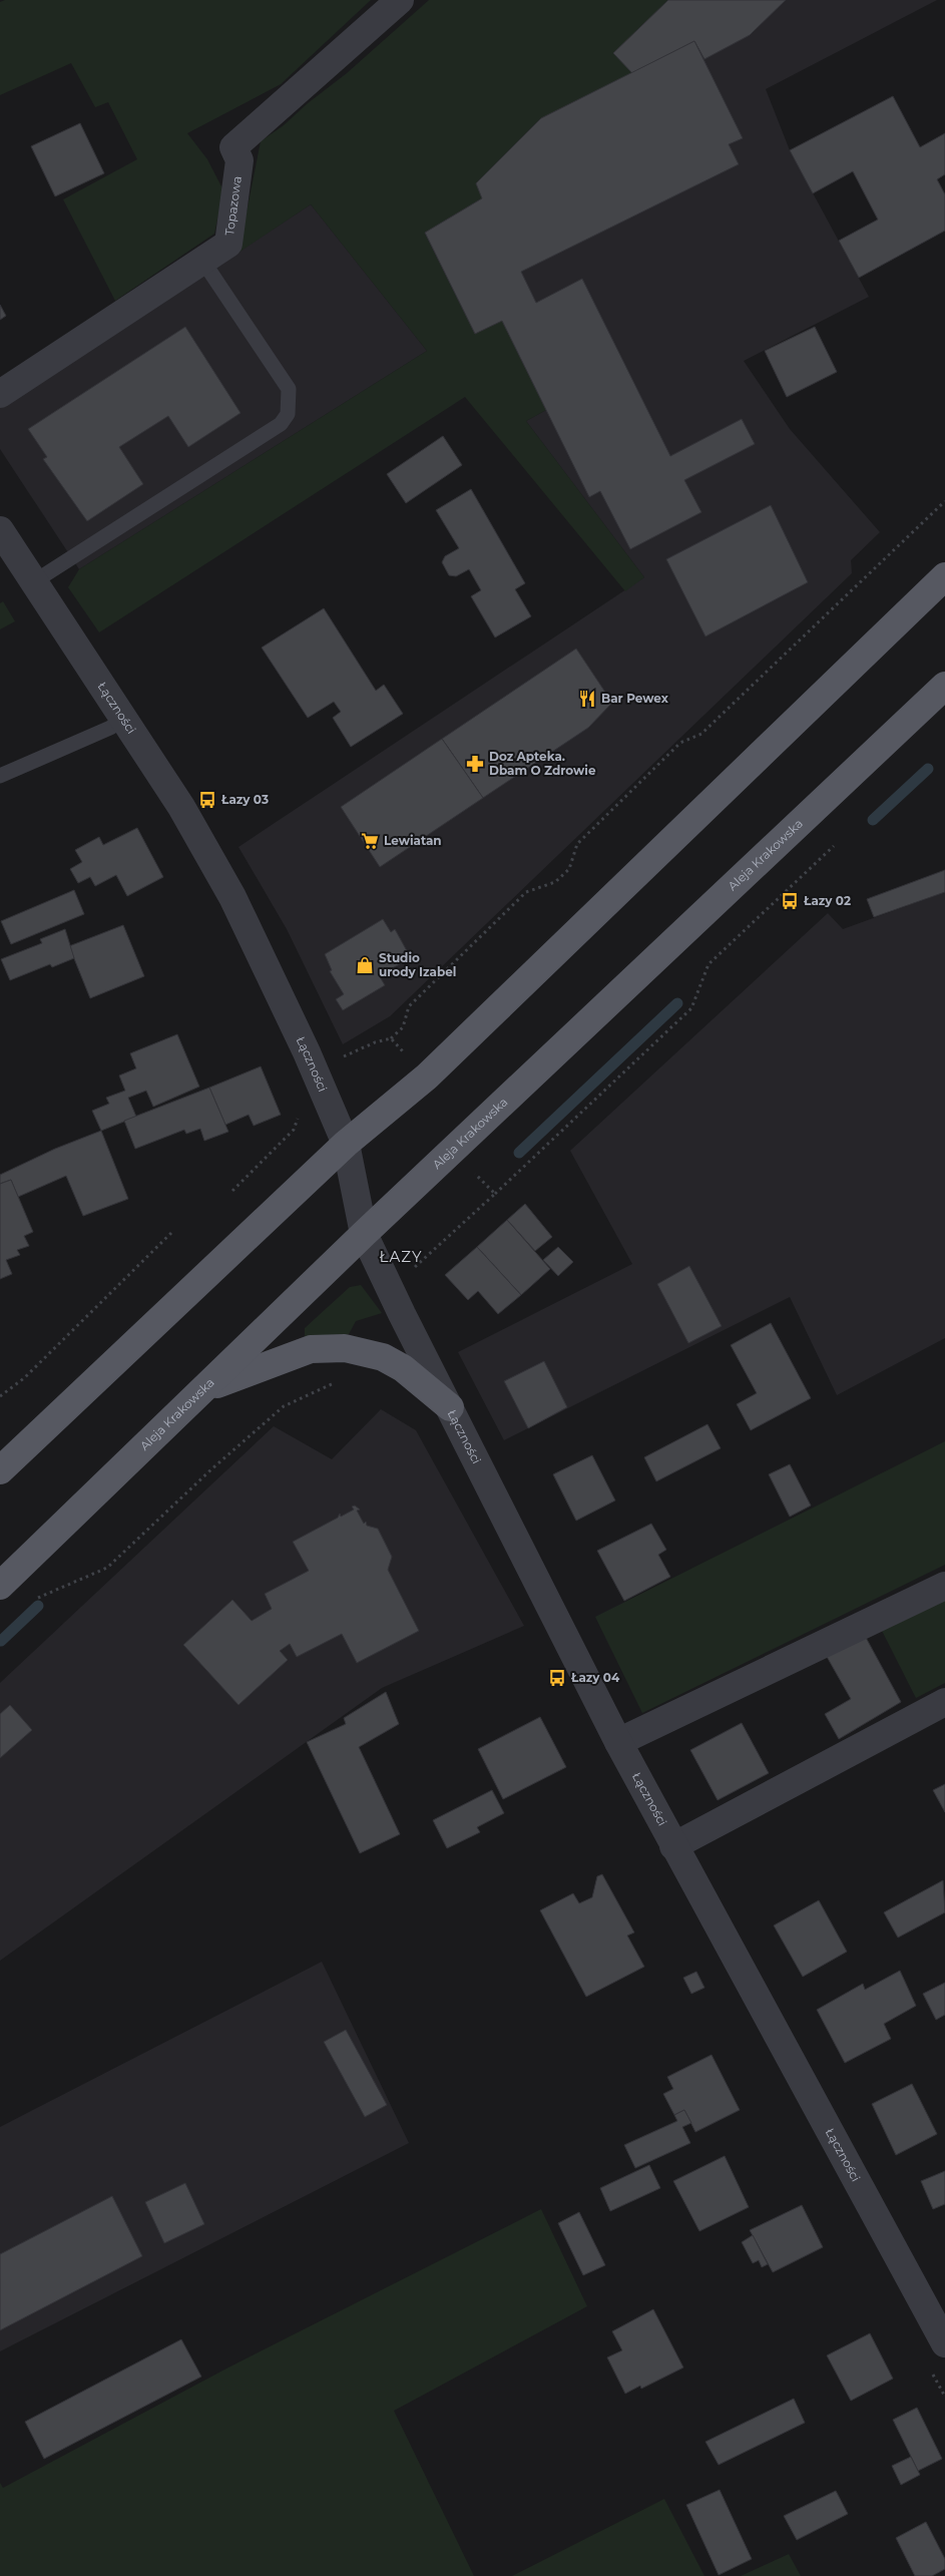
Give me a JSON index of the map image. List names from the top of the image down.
{
  "streets": {
    "main road": ["Aleja Krakowska"],
    "street": ["Topazowa", "Łączności"]
  },
  "crossings": [
    ["Łączności", "Aleja Krakowska"]
  ],
  "districts": ["ŁAZY"],
  "places": {
    "restaurant": ["Bar Pewex"],
    "pharmacy": ["Doz Apteka. Dbam O Zdrowie"],
    "bus stop": ["Łazy 03", "Łazy 02", "Łazy 04"],
    "supermarket": ["Lewiatan"],
    "shop": ["Studio urody Izabel"]
  }
}
